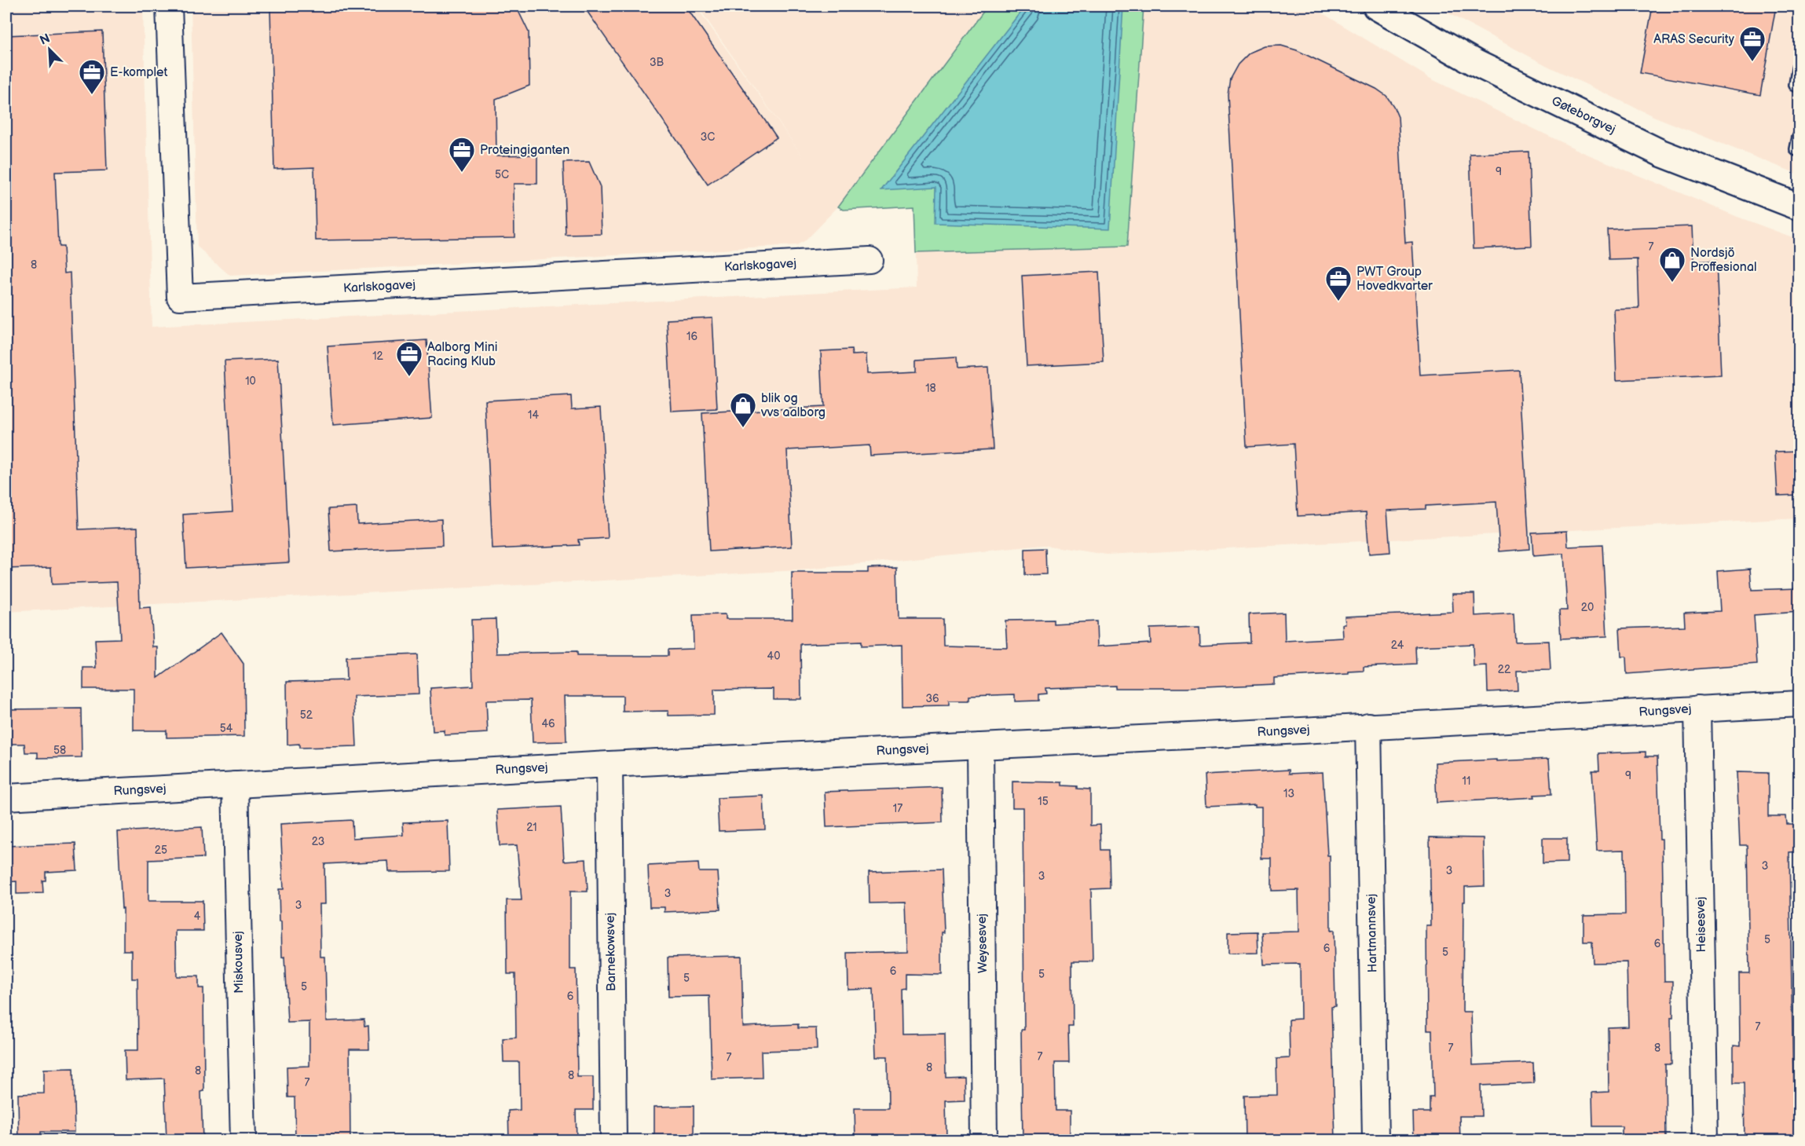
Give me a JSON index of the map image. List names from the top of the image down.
{
  "streets": {
    "street": [
      "Gøteborgvej",
      "Karlskogavej",
      "Rungsvej",
      "Heisesvej",
      "Hartmannsvej",
      "Weysesvej",
      "Barnekowsvej",
      "Miskousvej"
    ]
  },
  "crossings": [
    ["Rungsvej", "Heisesvej"],
    ["Rungsvej", "Hartmannsvej"],
    ["Rungsvej", "Weysesvej"],
    ["Rungsvej", "Barnekowsvej"],
    ["Rungsvej", "Miskousvej"]
  ],
  "places": {
    "office": [
      "ARAS Security",
      "E-komplet",
      "Proteingiganten",
      "PWT Group Hovedkvarter",
      "Aalborg Mini Racing Klub"
    ],
    "shop": ["Nordsjö Proffesional", "blik og vvs aalborg"]
  },
  "house_numbers": [
    "3B",
    "3C",
    "9",
    "5C",
    "7",
    "8",
    "16",
    "12",
    "10",
    "18",
    "14",
    "20",
    "24",
    "40",
    "22",
    "36",
    "52",
    "46",
    "54",
    "58",
    "9",
    "11",
    "13",
    "15",
    "17",
    "21",
    "23",
    "25",
    "3",
    "3",
    "3",
    "3",
    "3",
    "4",
    "5",
    "6",
    "6",
    "5",
    "6",
    "5",
    "5",
    "5",
    "6",
    "7",
    "7",
    "8",
    "7",
    "7",
    "8",
    "8",
    "8",
    "7"
  ],
  "north": "top left"
}
